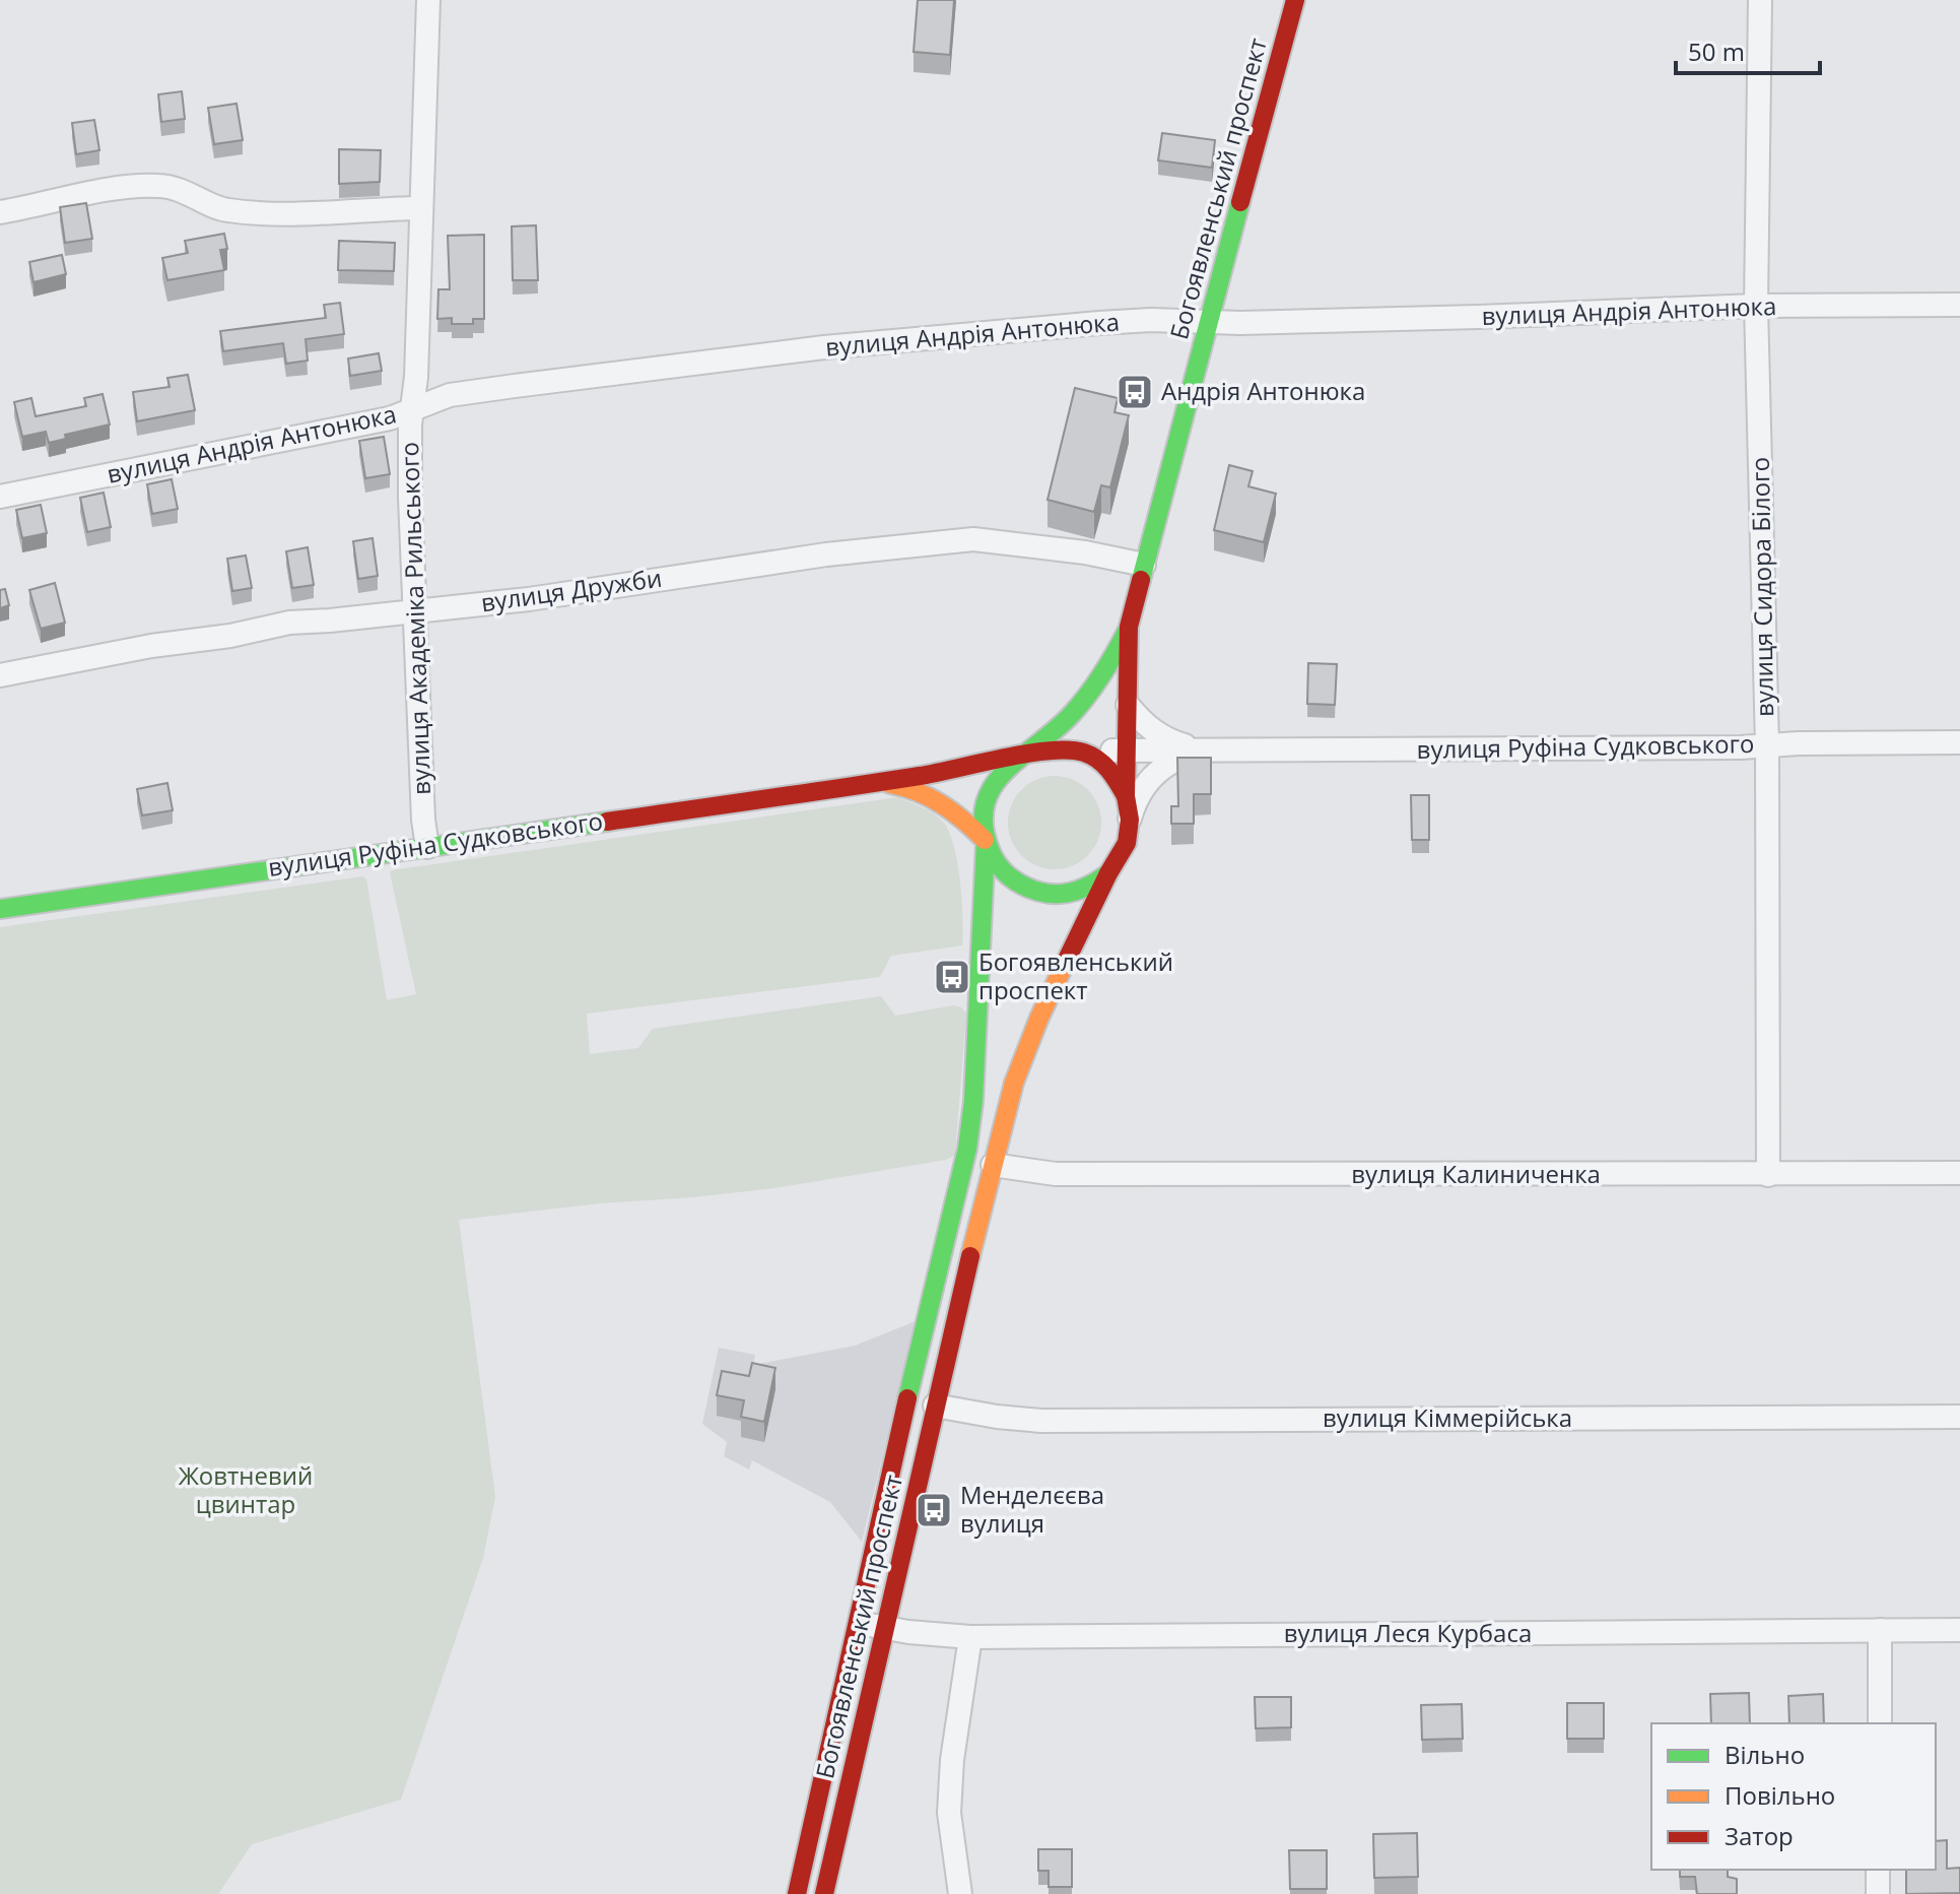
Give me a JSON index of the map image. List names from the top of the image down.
{
  "streets": {
    "main road": ["Богоявленський проспект", "вулиця Руфіна Судковського"],
    "street": [
      "вулиця Андрія Антонюка",
      "вулиця Сидора Білого",
      "вулиця Дружби",
      "вулиця Академіка Рильського",
      "вулиця Калиниченка",
      "вулиця Кіммерійська",
      "вулиця Леся Курбаса"
    ]
  },
  "crossings": [
    ["Богоявленський проспект", "вулиця Андрія Антонюка"],
    ["Богоявленський проспект", "вулиця Дружби"],
    ["Богоявленський проспект", "вулиця Руфіна Судковського"],
    ["Богоявленський проспект", "вулиця Калиниченка"],
    ["Богоявленський проспект", "вулиця Кіммерійська"],
    ["Богоявленський проспект", "вулиця Леся Курбаса"],
    ["вулиця Андрія Антонюка", "вулиця Сидора Білого"],
    ["вулиця Андрія Антонюка", "вулиця Академіка Рильського"],
    ["вулиця Сидора Білого", "вулиця Руфіна Судковського"],
    ["вулиця Сидора Білого", "вулиця Калиниченка"],
    ["вулиця Дружби", "вулиця Академіка Рильського"],
    ["вулиця Академіка Рильського", "вулиця Руфіна Судковського"]
  ],
  "parks": ["Жовтневий цвинтар"],
  "places": {
    "bus stop": ["Андрія Антонюка", "Богоявленський проспект", "Менделєєва вулиця"]
  },
  "legend": ["Вільно", "Повільно", "Затор"],
  "scale_bar": "50 m"
}
